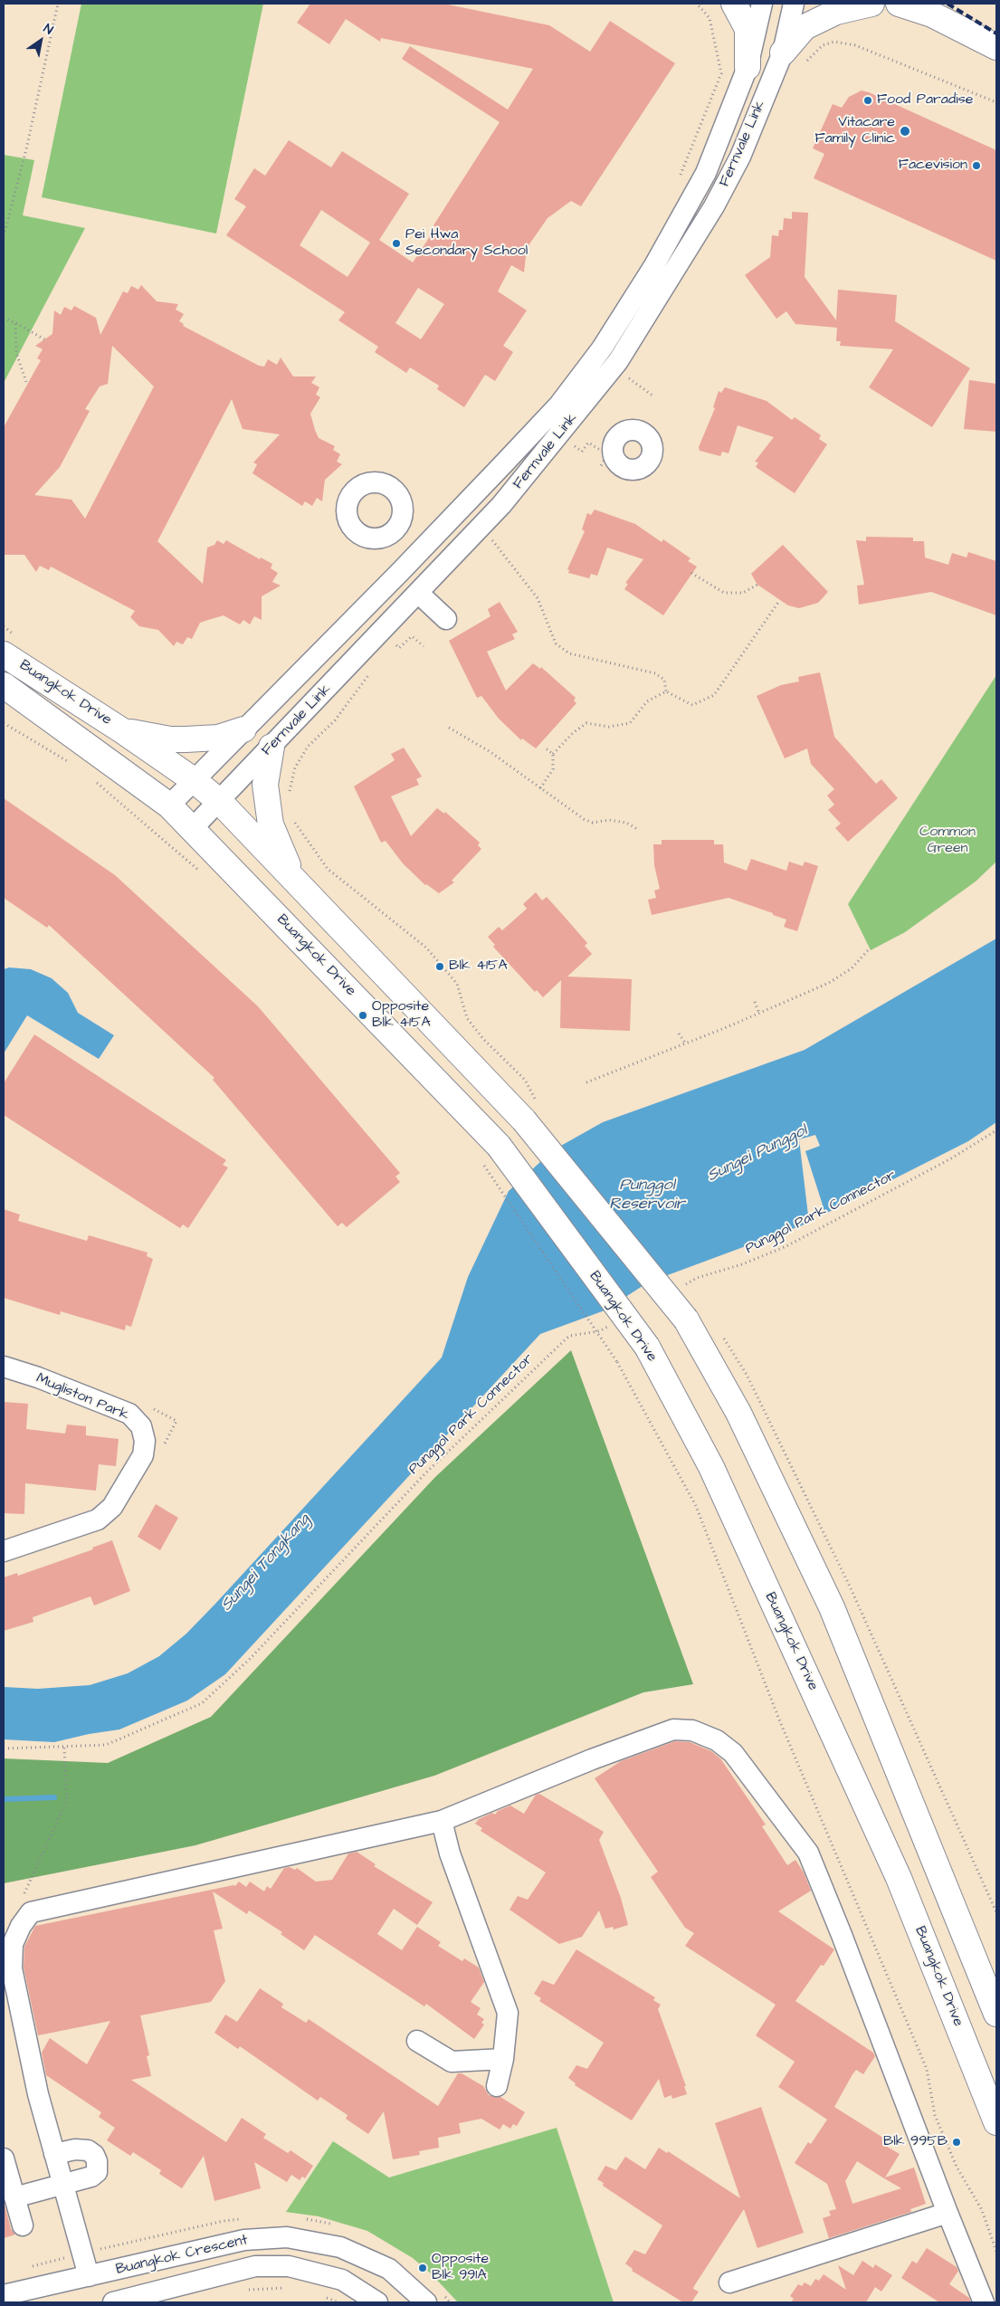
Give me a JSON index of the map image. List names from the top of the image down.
{
  "streets": {
    "main road": ["Buangkok Drive"],
    "street": ["Fernvale Link", "Mugliston Park", "Buangkok Crescent"],
    "path": ["Punggol Park Connector"]
  },
  "crossings": [
    ["Fernvale Link", "Buangkok Drive"]
  ],
  "water": ["Sungei Punggol", "Punggol Reservoir", "Sungei Tongkang"],
  "parks": ["Common Green"],
  "places": [
    "Food Paradise",
    "Vitacare Family Clinic",
    "Facevision",
    "Pei Hwa Secondary School",
    "Blk 415A",
    "Opposite Blk 415A",
    "Blk 995B",
    "Opposite Blk 991A"
  ],
  "north": "top right"
}
